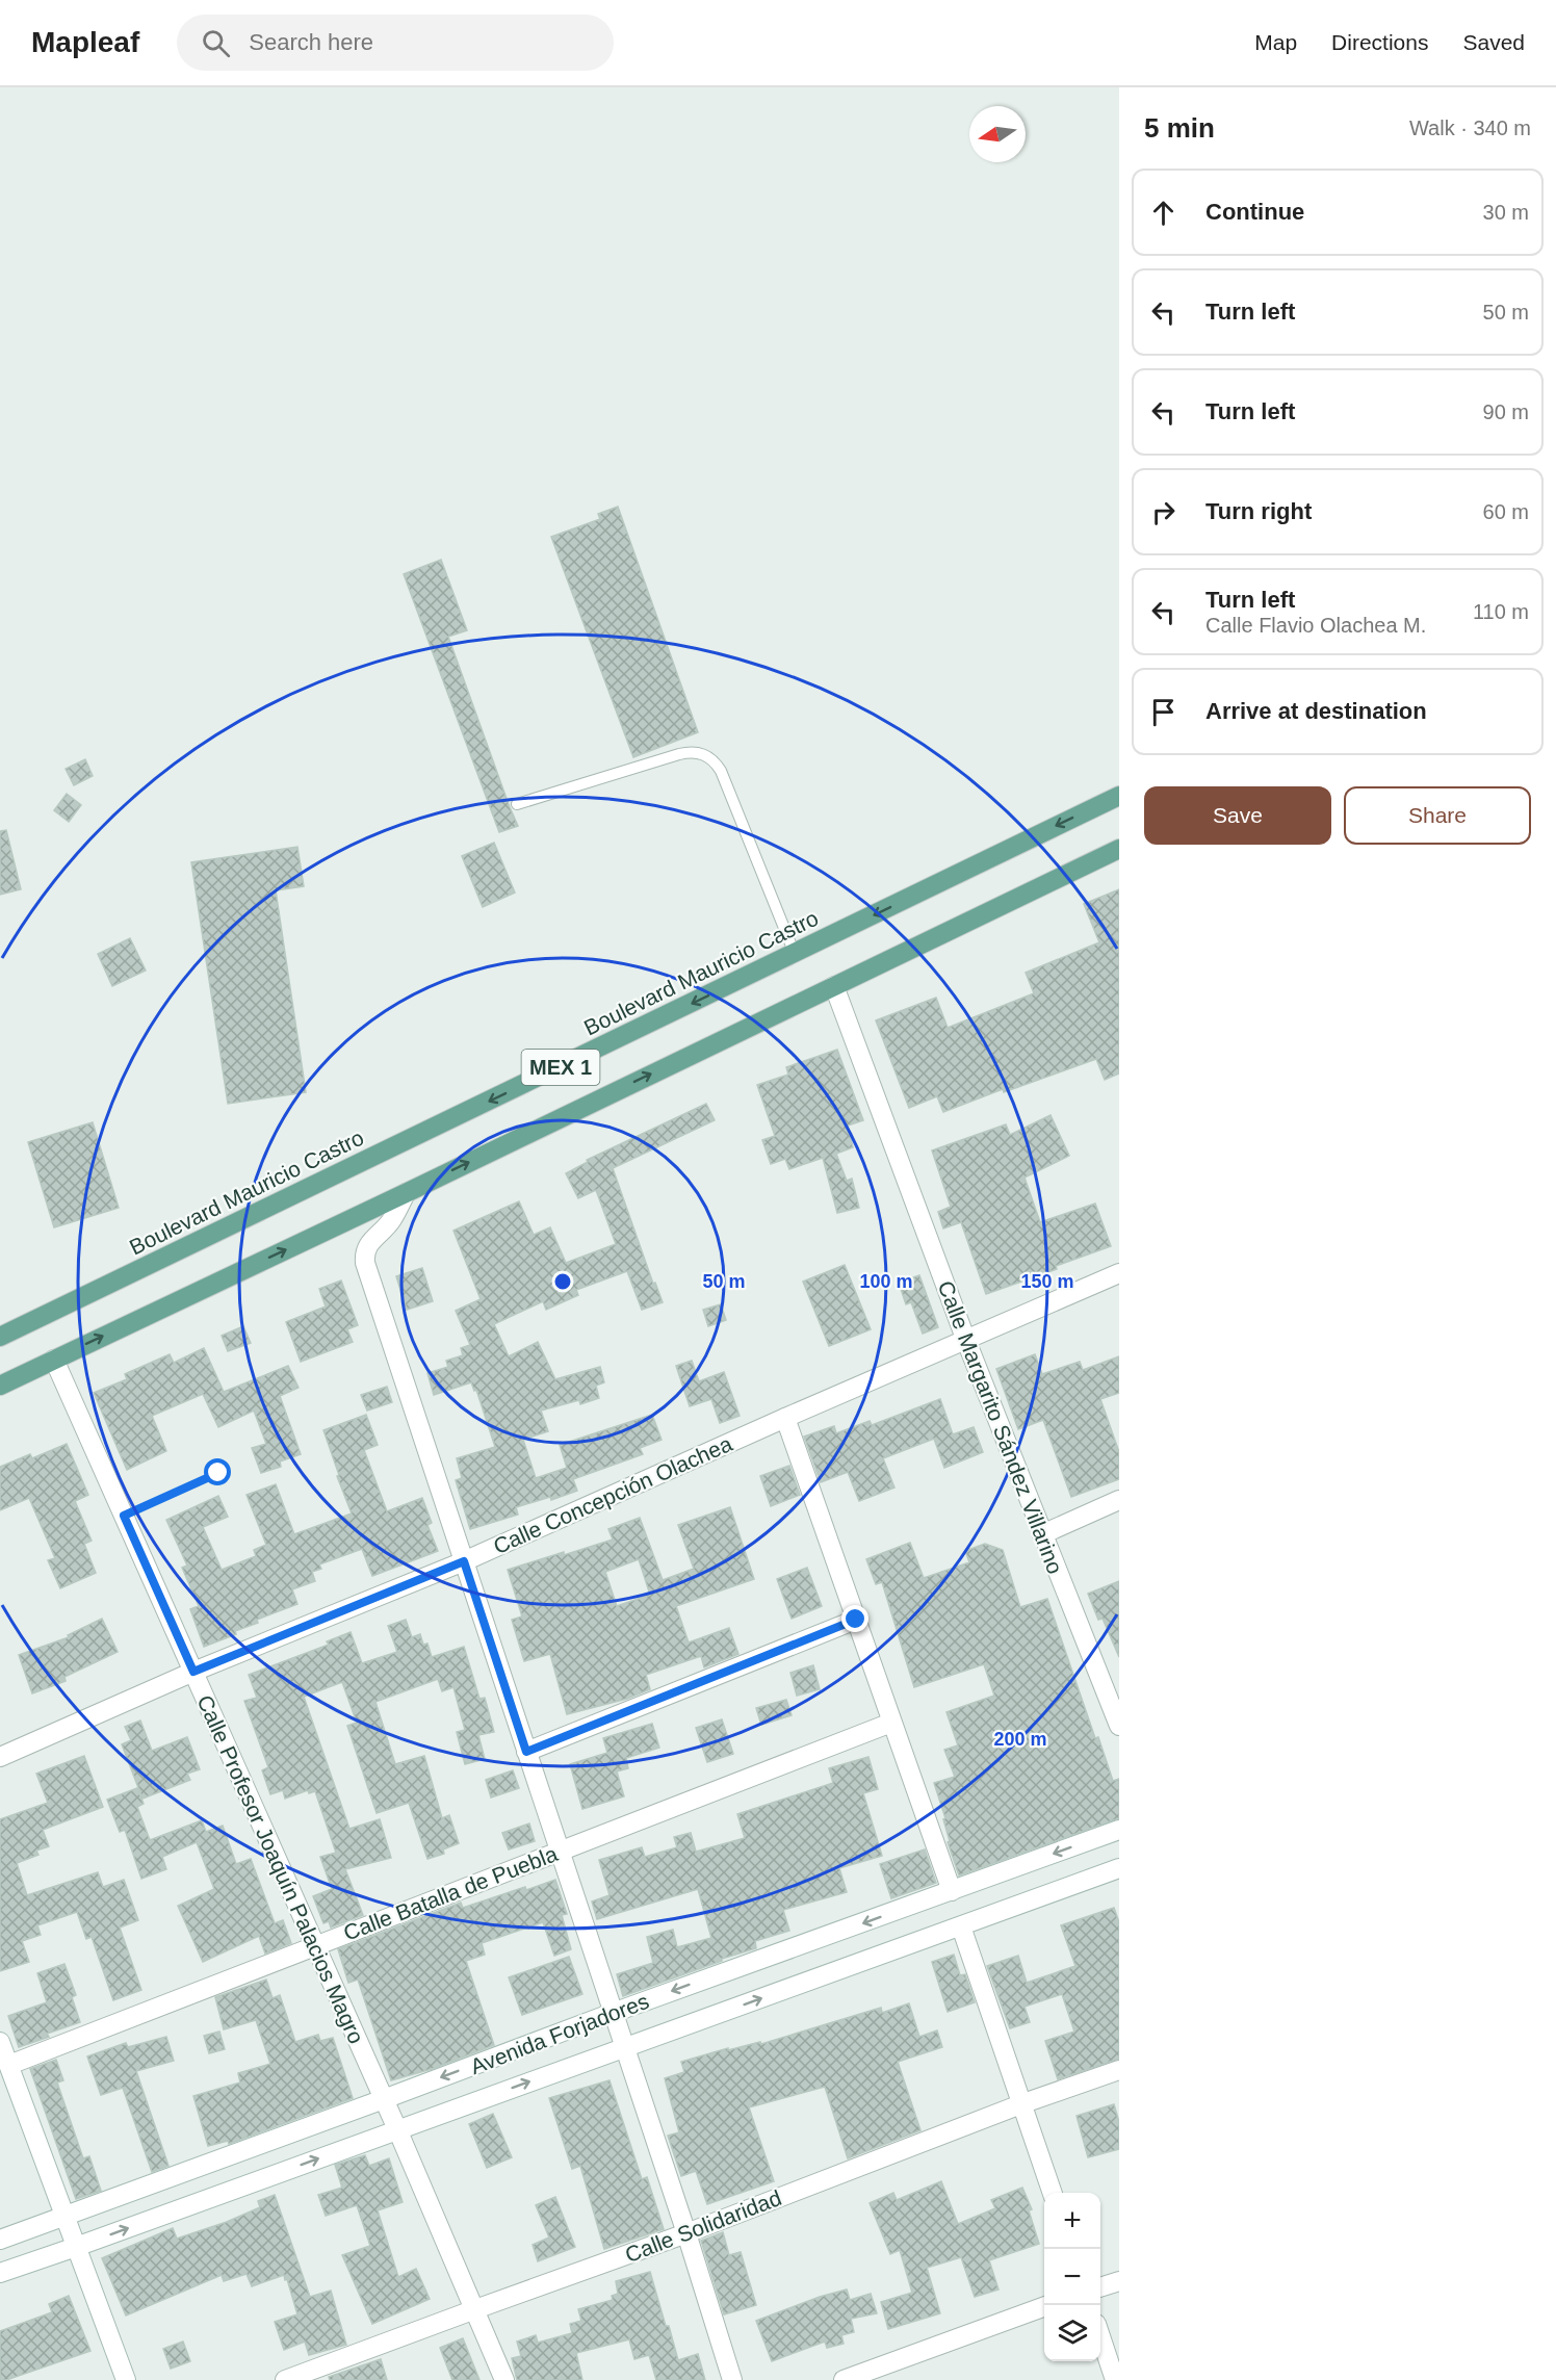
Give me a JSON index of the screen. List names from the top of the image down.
{
  "streets": {
    "main road": ["Boulevard Mauricio Castro", "MEX 1"],
    "street": [
      "Calle Margarito Sández Villarino",
      "Calle Concepción Olachea",
      "Calle Profesor Joaquín Palacios Magro",
      "Calle Batalla de Puebla",
      "Avenida Forjadores",
      "Calle Solidaridad"
    ]
  },
  "crossings": [
    ["MEX 1", "Calle Margarito Sández Villarino"],
    ["MEX 1", "Calle Profesor Joaquín Palacios Magro"],
    ["Calle Margarito Sández Villarino", "Calle Concepción Olachea"],
    ["Calle Concepción Olachea", "Calle Profesor Joaquín Palacios Magro"],
    ["Calle Profesor Joaquín Palacios Magro", "Calle Batalla de Puebla"],
    ["Calle Profesor Joaquín Palacios Magro", "Avenida Forjadores"],
    ["Calle Profesor Joaquín Palacios Magro", "Calle Solidaridad"]
  ],
  "north": "left",
  "page": {
    "header": "Mapleaf",
    "search": "Search here",
    "nav": ["Map", "Directions", "Saved"],
    "heading": ["5 min", "Walk · 340 m"],
    "list": [
      ["Continue", "30 m"],
      ["Turn left", "50 m"],
      ["Turn left", "90 m"],
      ["Turn right", "60 m"],
      ["Turn left", "Calle Flavio Olachea M.", "110 m"],
      "Arrive at destination"
    ],
    "buttons": ["Save", "Share"],
    "map_buttons": ["+", "−"]
  },
  "rings": [
    "50 m",
    "100 m",
    "150 m",
    "200 m"
  ]
}
